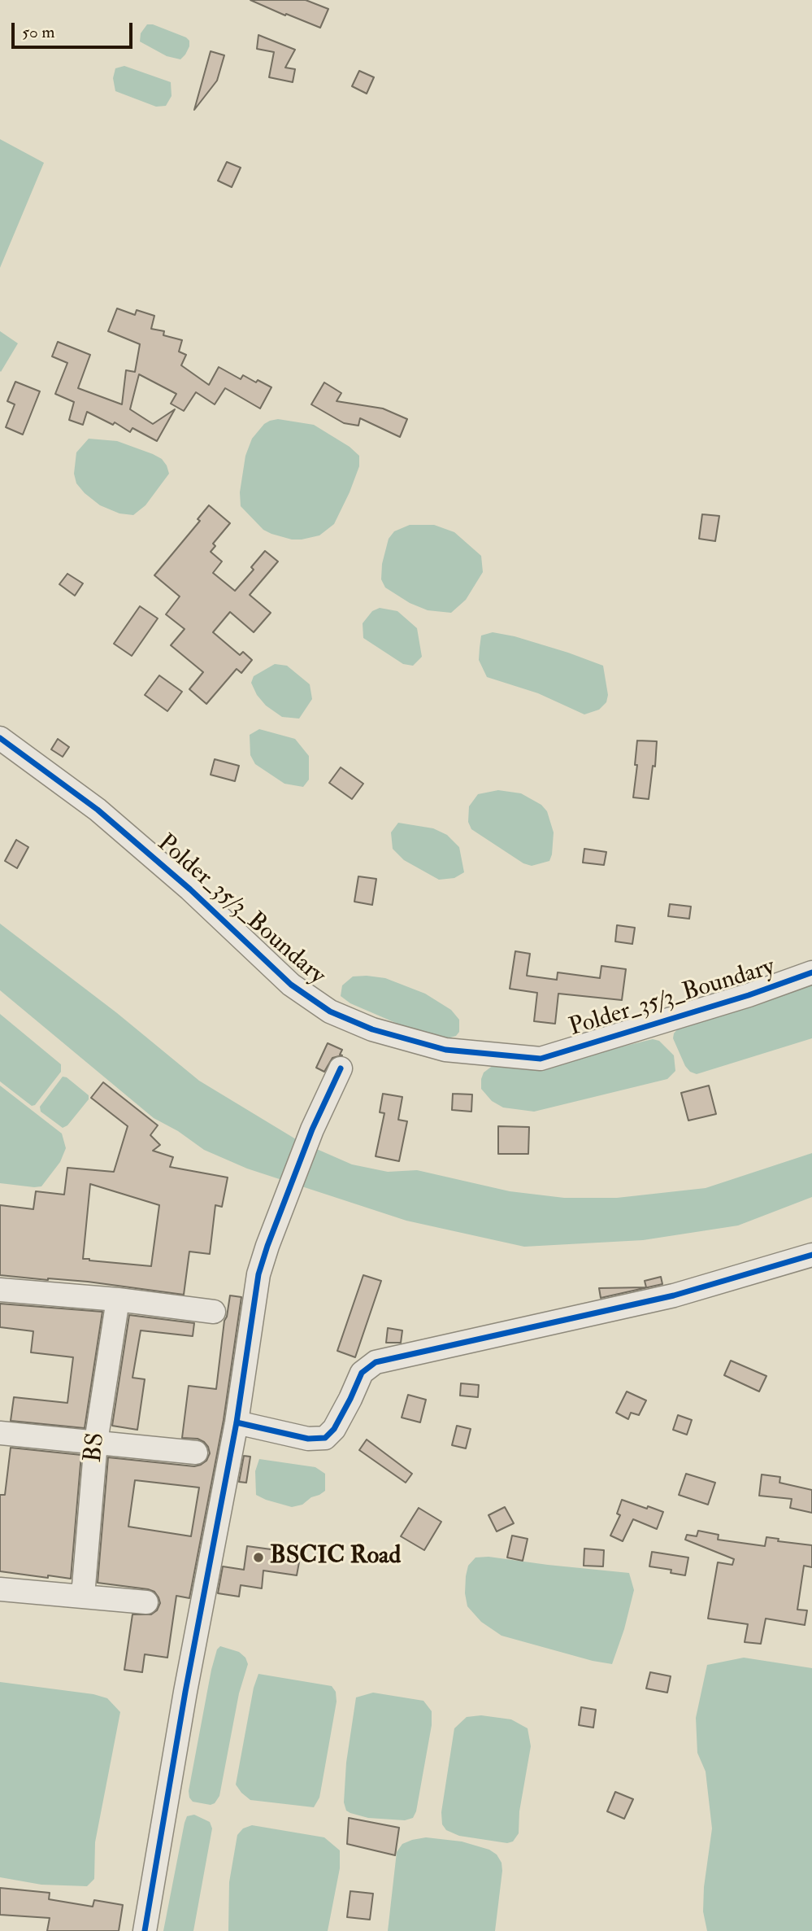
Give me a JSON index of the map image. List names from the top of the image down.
{
  "streets": {
    "street": ["Polder_35/3_Boundary", "BS"]
  },
  "places": ["BSCIC Road"],
  "scale_bar": "50 m"
}
